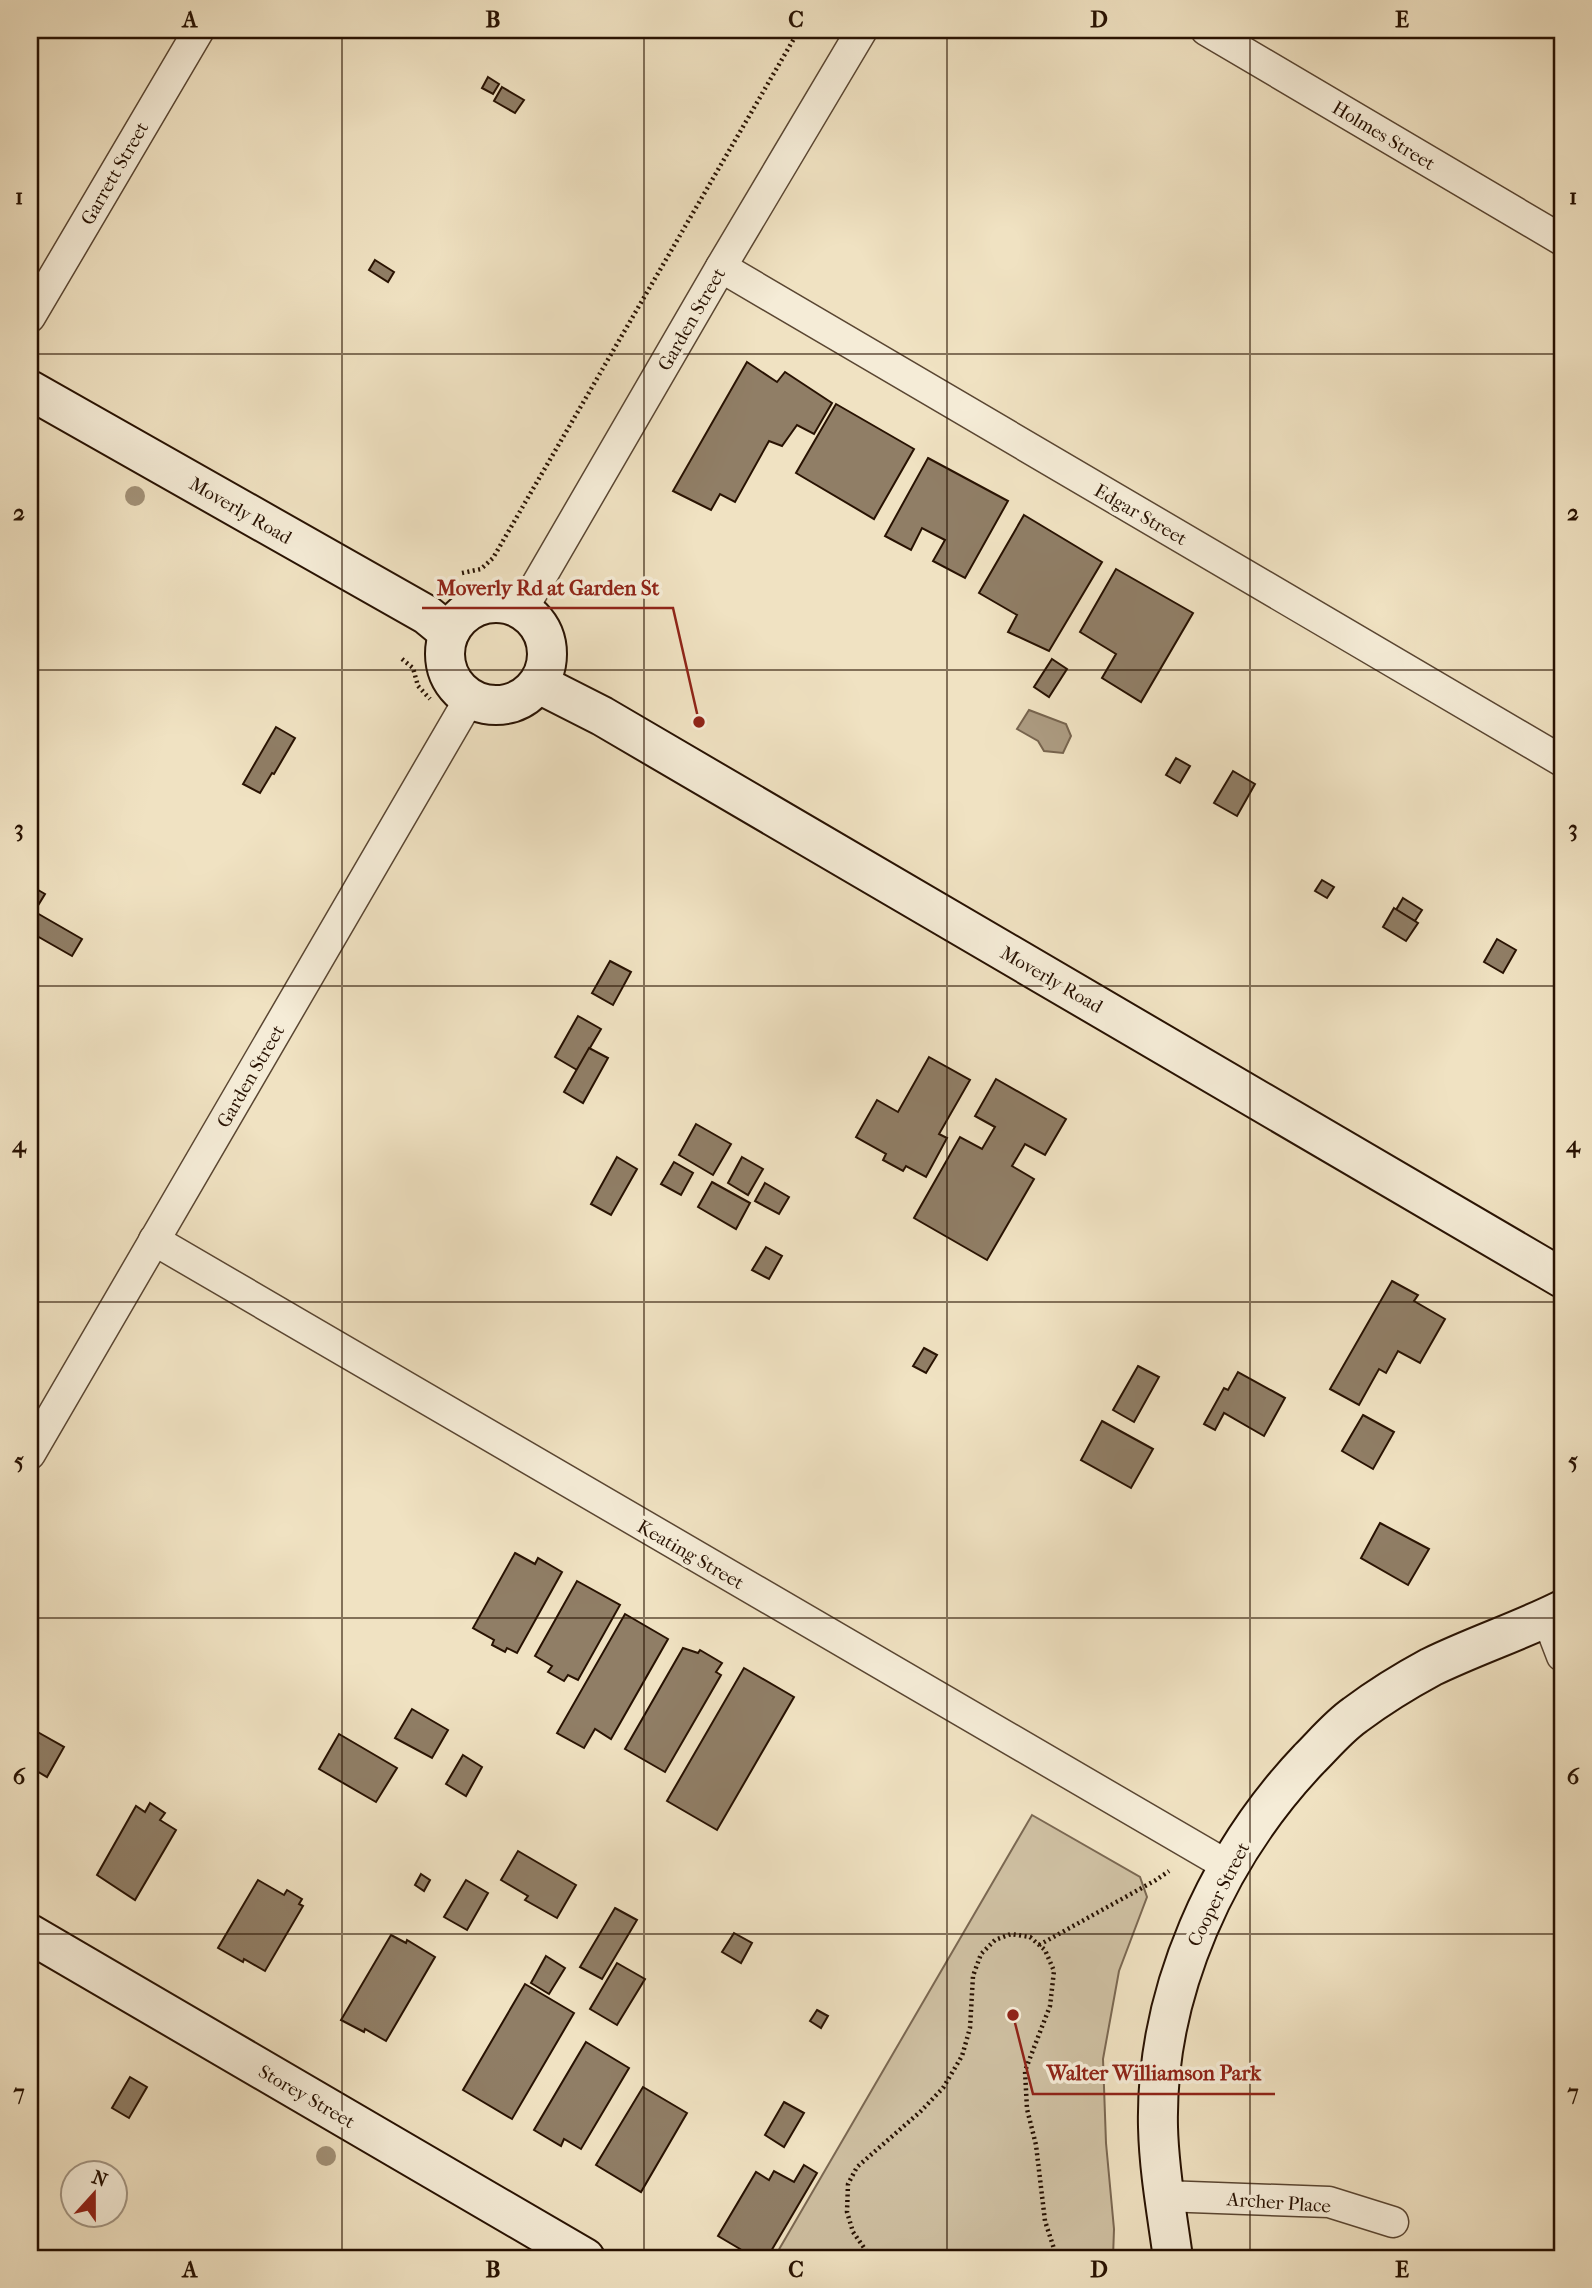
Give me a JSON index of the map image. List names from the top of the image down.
{
  "streets": {
    "street": [
      "Holmes Street",
      "Garrett Street",
      "Garden Street",
      "Moverly Road",
      "Edgar Street",
      "Keating Street",
      "Cooper Street",
      "Storey Street",
      "Archer Place"
    ]
  },
  "crossings": [
    ["Garden Street", "Moverly Road"],
    ["Garden Street", "Edgar Street"],
    ["Garden Street", "Keating Street"],
    ["Keating Street", "Cooper Street"],
    ["Cooper Street", "Archer Place"]
  ],
  "places": ["Moverly Rd at Garden St", "Walter Williamson Park"],
  "north": "top",
  "grid": {
    "columns": [
      "A",
      "B",
      "C",
      "D",
      "E"
    ],
    "rows": [
      "1",
      "2",
      "3",
      "4",
      "5",
      "6",
      "7"
    ]
  }
}
